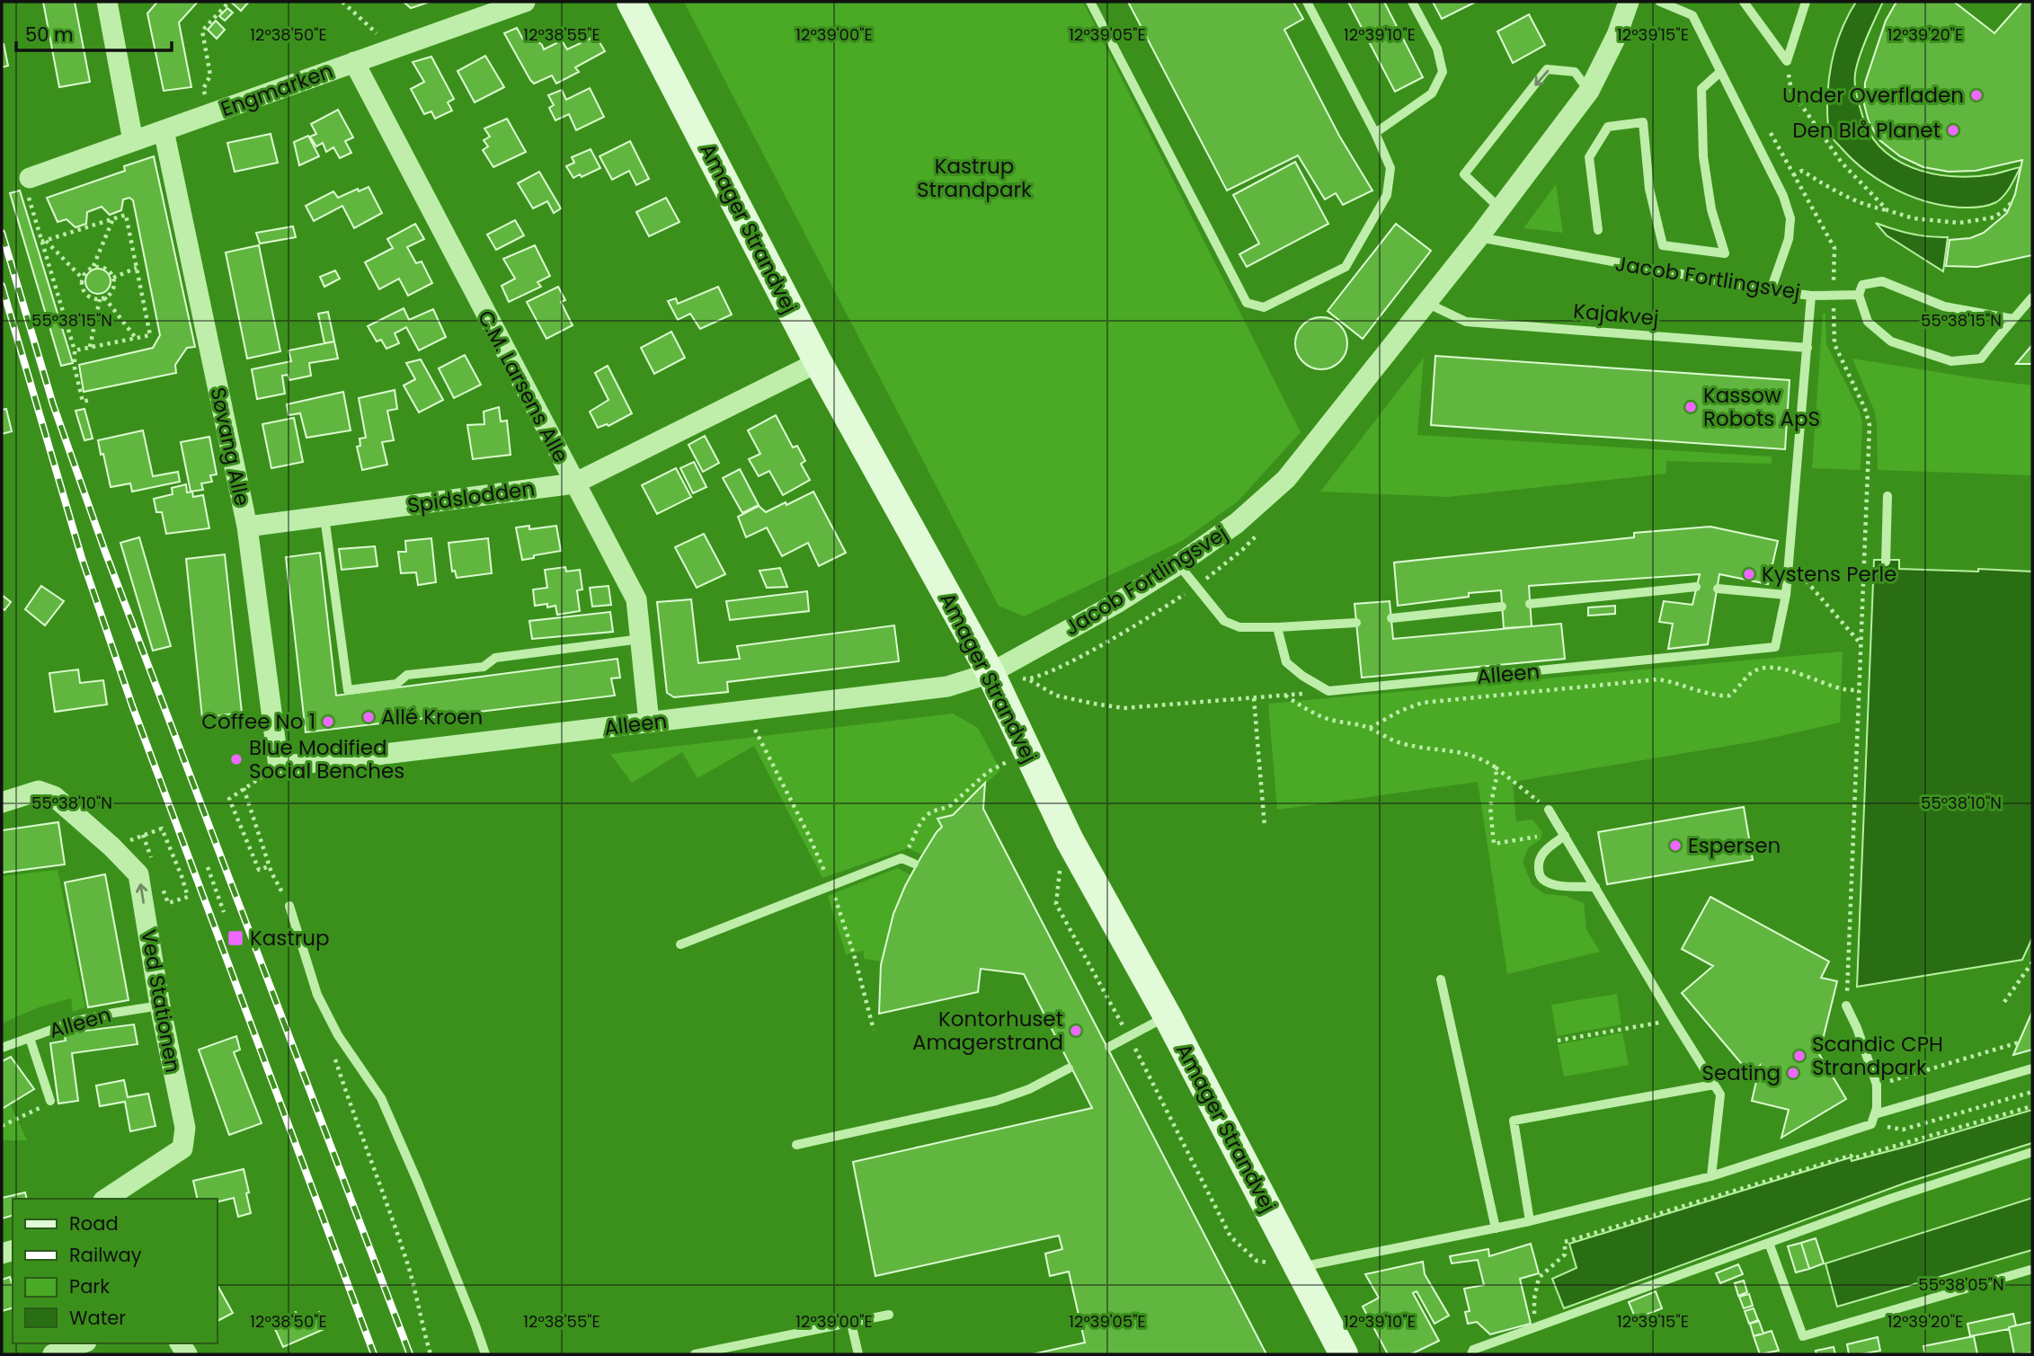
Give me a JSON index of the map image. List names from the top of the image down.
{
  "streets": {
    "street": [
      "Engmarken",
      "Amager Strandvej",
      "Jacob Fortlingsvej",
      "C.M. Larsens Alle",
      "Søvang Alle",
      "Spidslodden",
      "Alleen",
      "Ved Stationen"
    ],
    "lane": ["Kajakvej"]
  },
  "crossings": [
    ["Engmarken", "C.M. Larsens Alle"],
    ["Engmarken", "Søvang Alle"],
    ["Amager Strandvej", "Jacob Fortlingsvej"],
    ["Amager Strandvej", "Spidslodden"],
    ["Amager Strandvej", "Alleen"],
    ["Jacob Fortlingsvej", "Kajakvej"],
    ["Jacob Fortlingsvej", "Alleen"],
    ["C.M. Larsens Alle", "Spidslodden"],
    ["C.M. Larsens Alle", "Alleen"],
    ["Søvang Alle", "Spidslodden"],
    ["Søvang Alle", "Alleen"],
    ["Alleen", "Ved Stationen"]
  ],
  "parks": ["Kastrup Strandpark"],
  "places": {
    "other": [
      "Under Overfladen",
      "Den Blå Planet",
      "Kassow Robots ApS",
      "Kystens Perle",
      "Allé Kroen",
      "Coffee No 1",
      "Blue Modified Social Benches",
      "Espersen",
      "Kontorhuset Amagerstrand",
      "Scandic CPH Strandpark",
      "Seating"
    ],
    "transit": ["Kastrup"]
  },
  "legend": [
    "Road",
    "Railway",
    "Park",
    "Water"
  ],
  "scale_bar": "50 m",
  "coordinates": [
    "12°38'50\"E",
    "12°38'55\"E",
    "12°39'00\"E",
    "12°39'05\"E",
    "12°39'10\"E",
    "12°39'15\"E",
    "12°39'20\"E",
    "55°38'15\"N",
    "55°38'10\"N",
    "55°38'05\"N"
  ]
}
